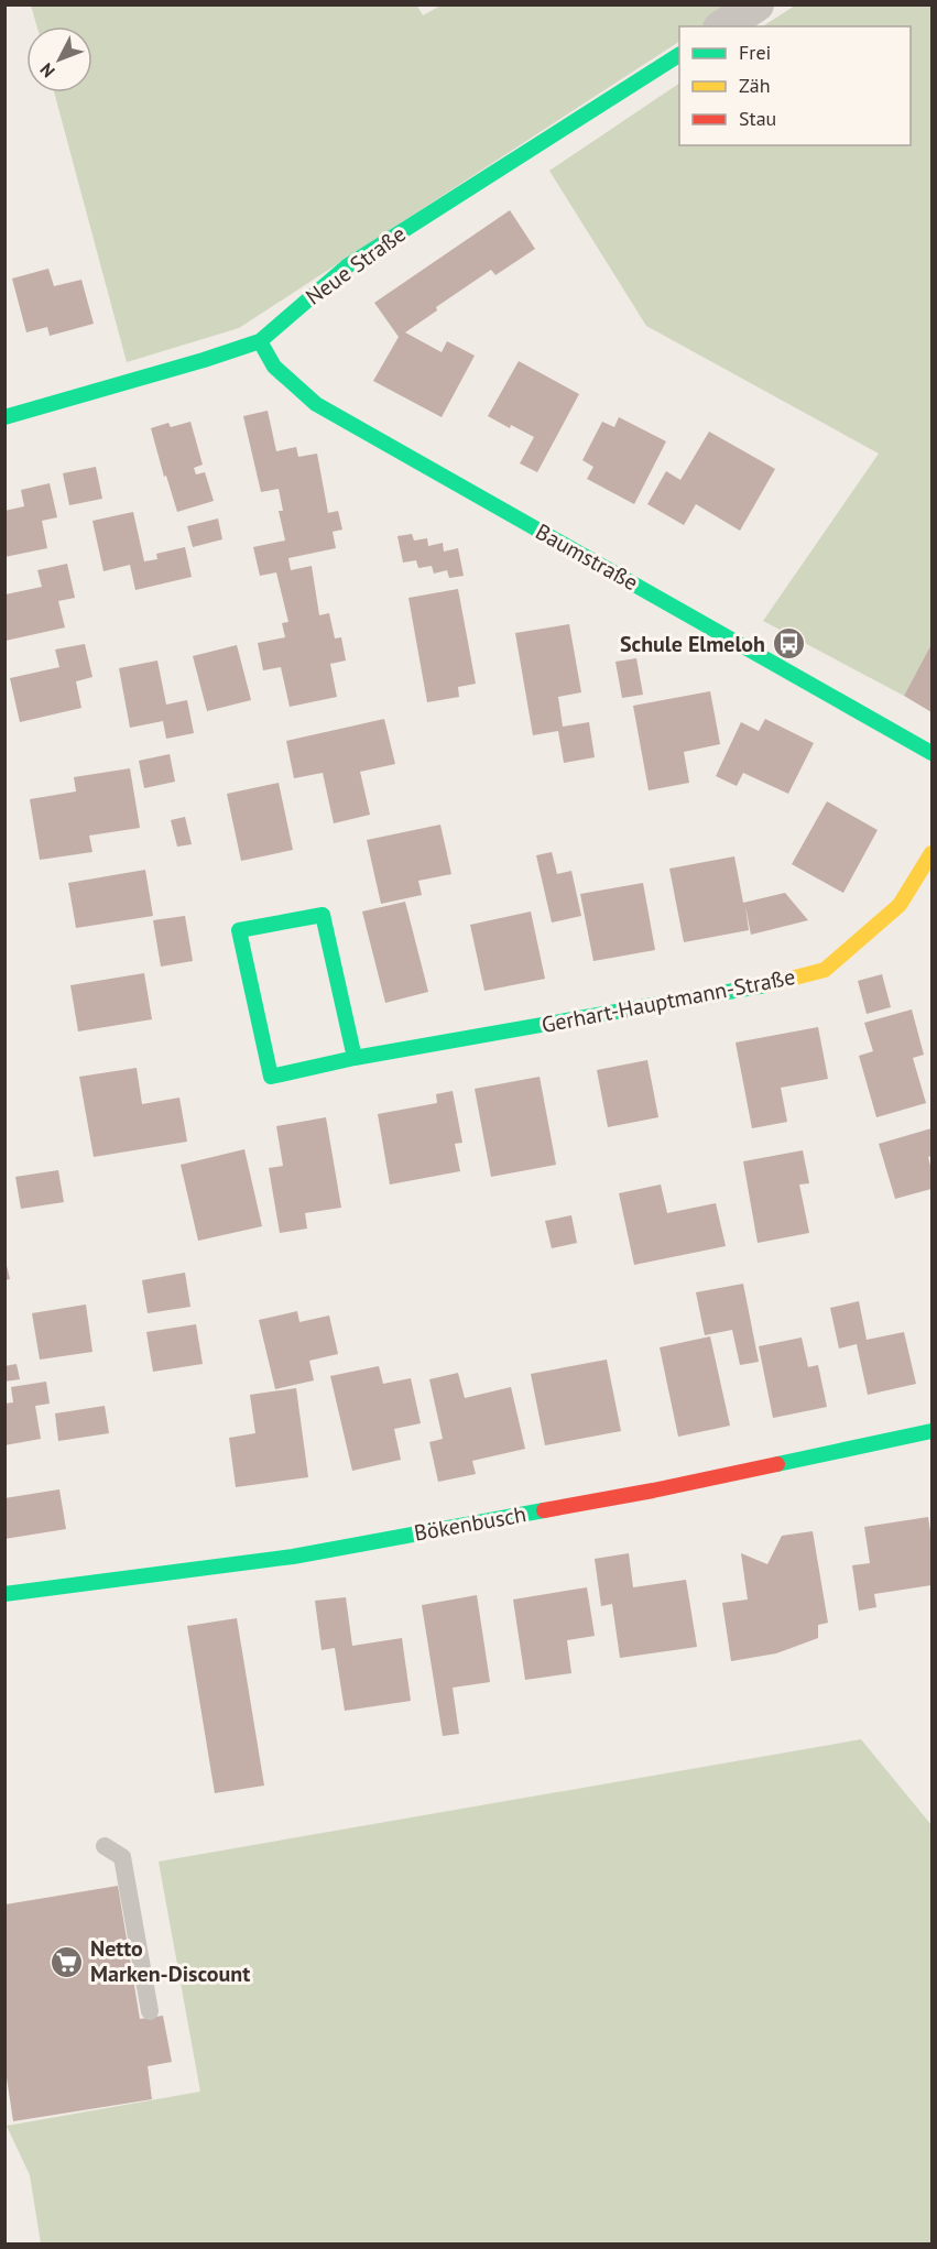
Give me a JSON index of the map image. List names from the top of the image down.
{
  "streets": {
    "street": [
      "Neue Straße",
      "Baumstraße",
      "Gerhart-Hauptmann-Straße",
      "Bökenbusch"
    ]
  },
  "crossings": [
    ["Neue Straße", "Baumstraße"]
  ],
  "places": {
    "bus stop": ["Schule Elmeloh"],
    "supermarket": ["Netto Marken-Discount"]
  },
  "legend": ["Frei", "Zäh", "Stau"],
  "north": "bottom left"
}
